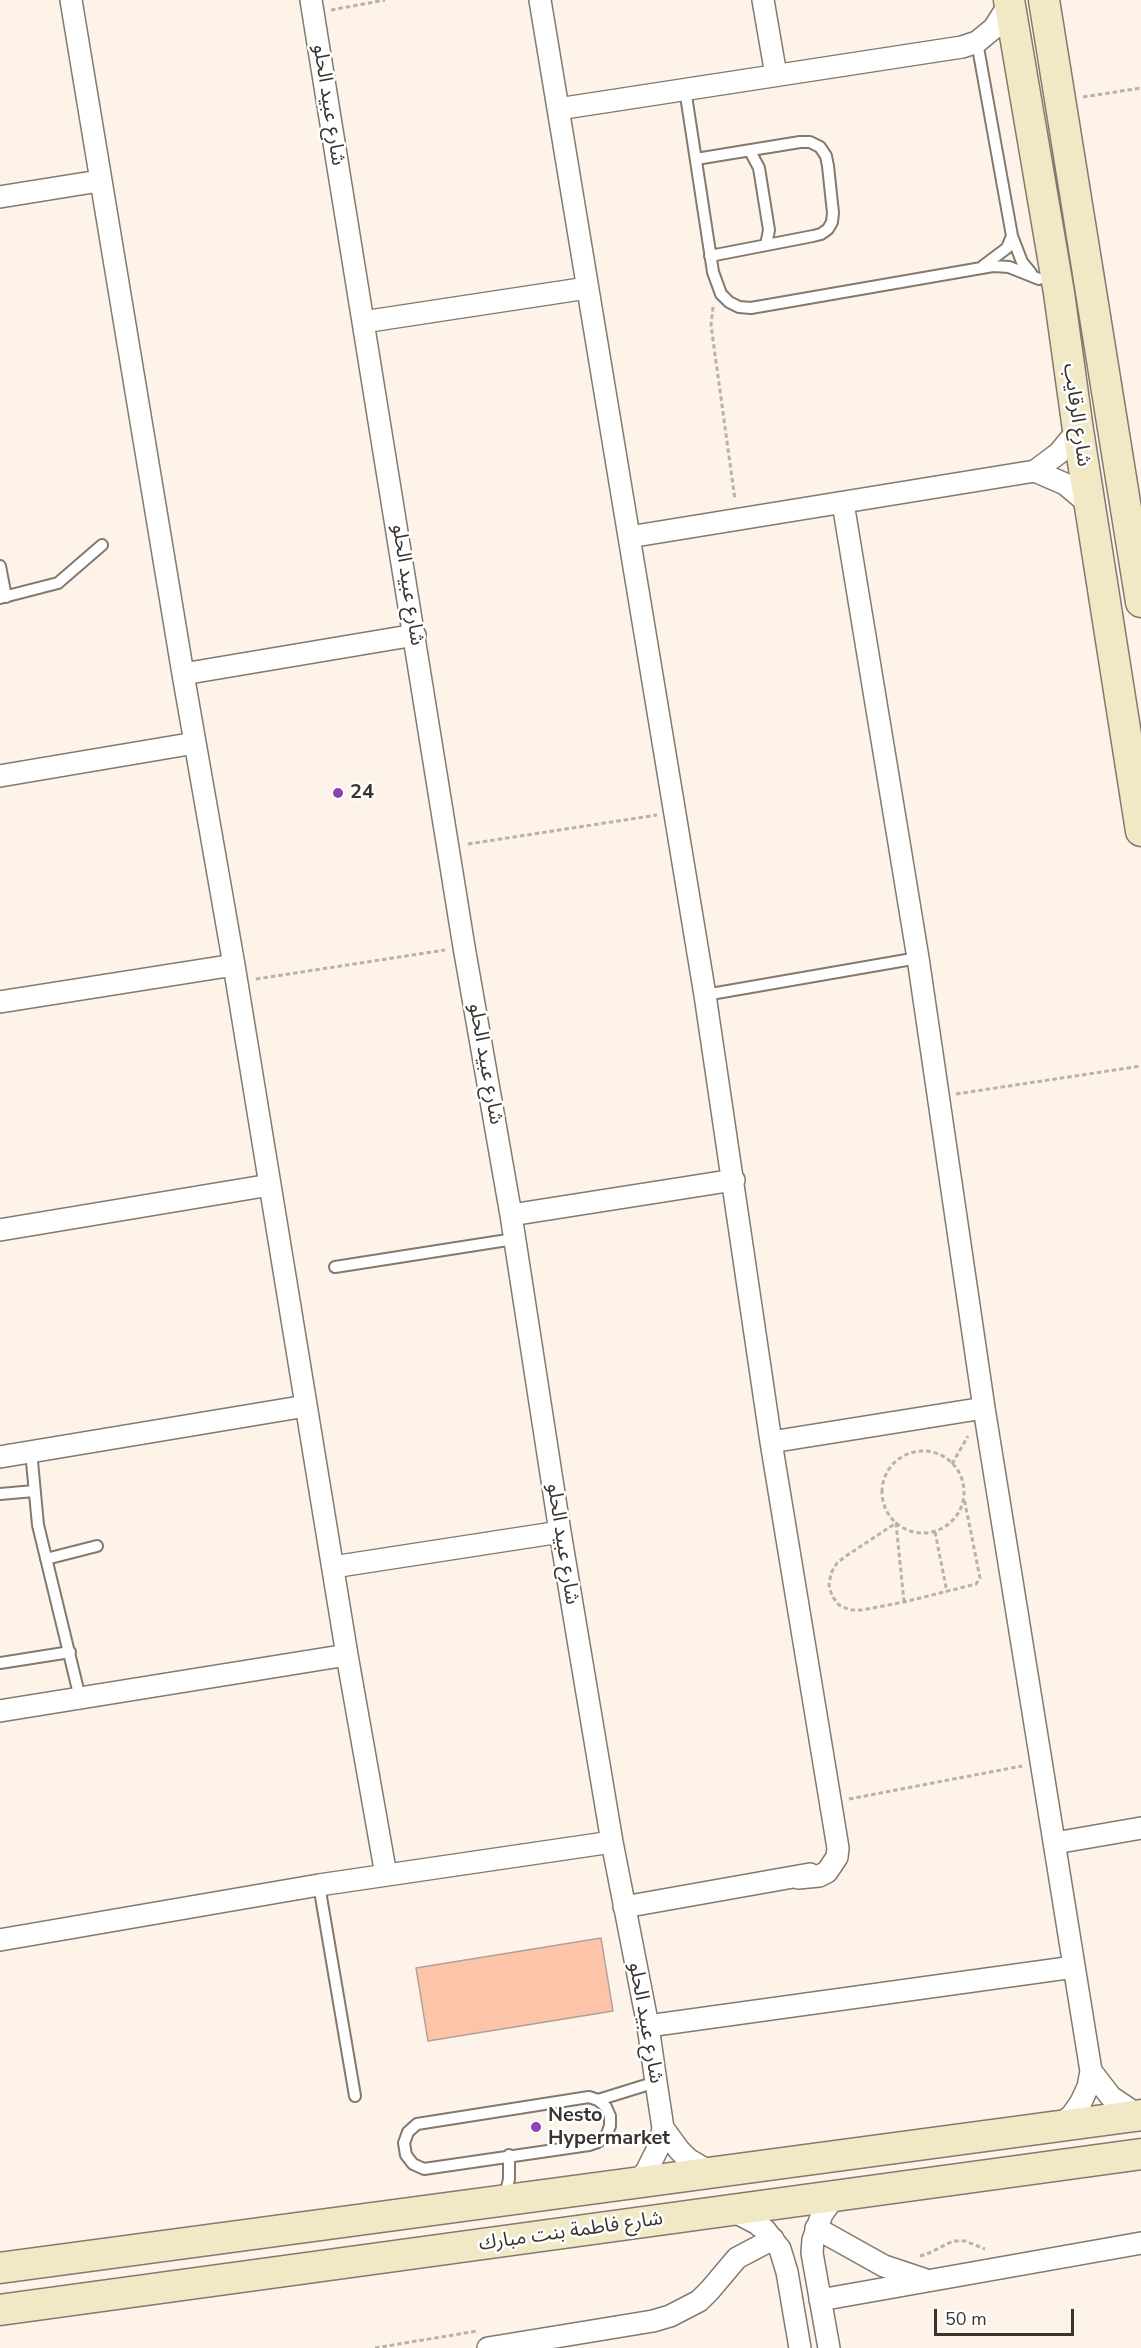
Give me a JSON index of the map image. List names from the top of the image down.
{
  "streets": {
    "street": ["شارع عبيد الحلو", "شارع الرقايب", "شارع فاطمة بنت مبارك"]
  },
  "crossings": [
    ["شارع عبيد الحلو", "شارع فاطمة بنت مبارك"]
  ],
  "places": ["24", "Nesto Hypermarket"],
  "scale_bar": "50 m"
}
